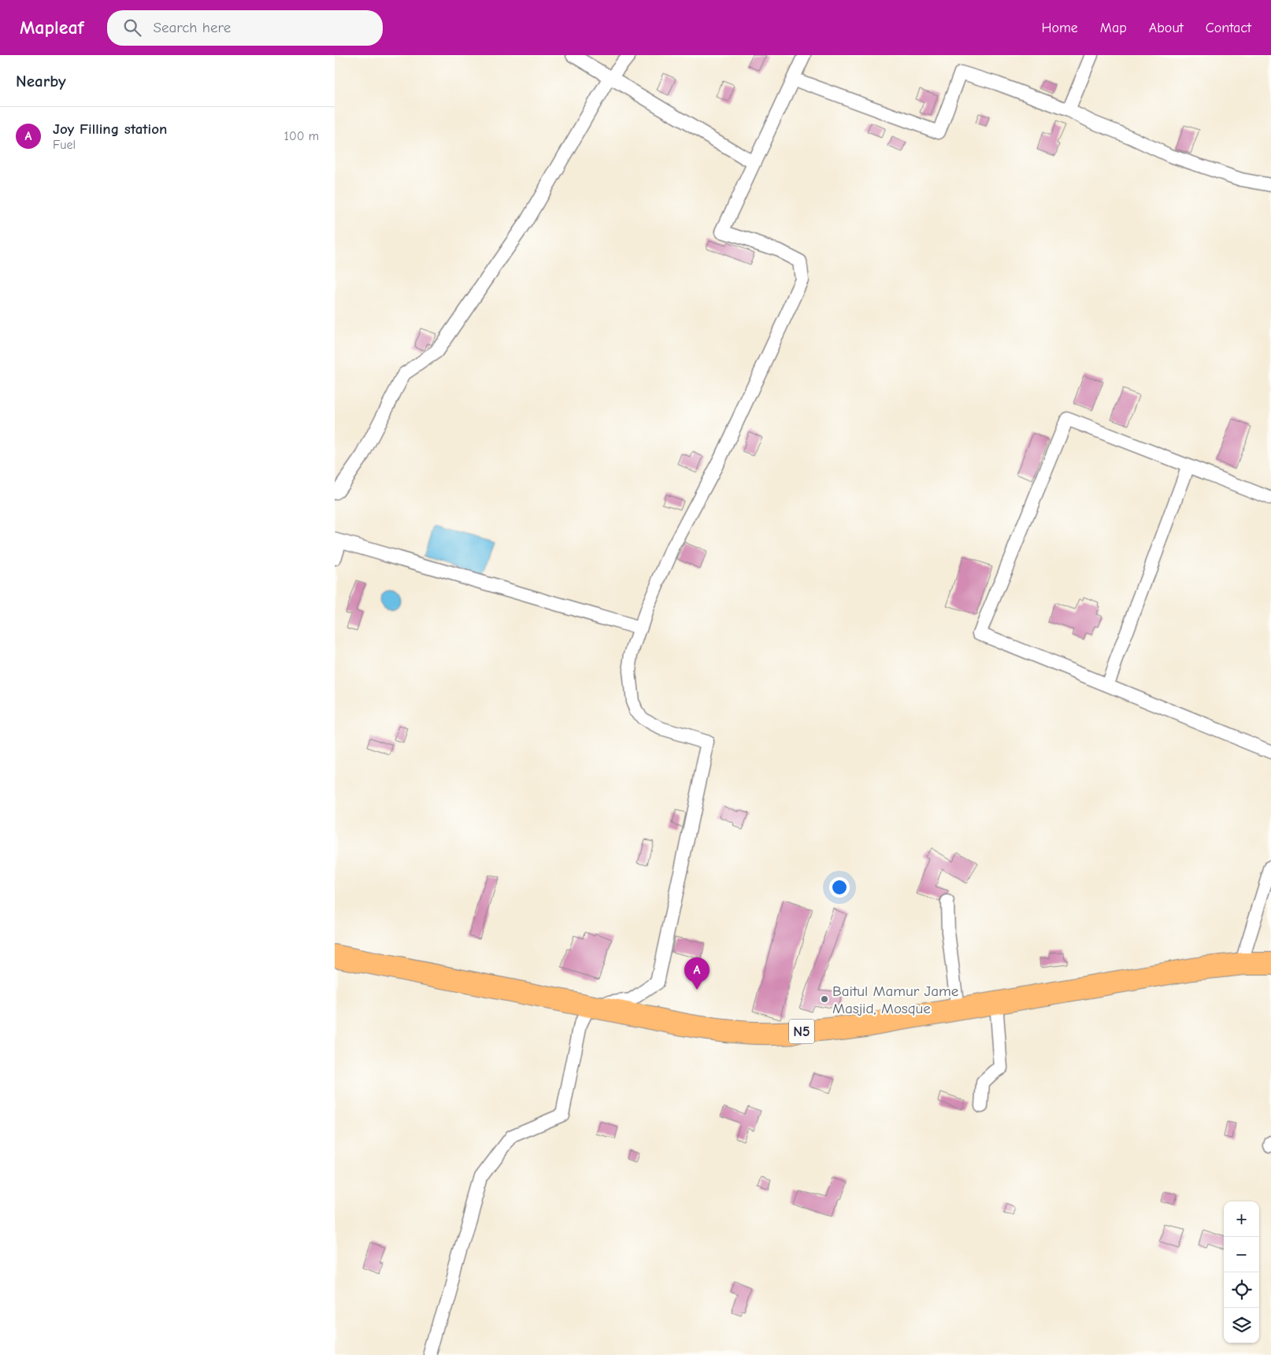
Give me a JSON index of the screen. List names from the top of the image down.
{
  "streets": {
    "highway": ["N5"]
  },
  "places": ["Baitul Mamur Jame Masjid, Mosque"],
  "page": {
    "header": "Mapleaf",
    "search": "Search here",
    "nav": [
      "Home",
      "Map",
      "About",
      "Contact"
    ],
    "heading": "Nearby",
    "list": [
      {
        "mark": "A",
        "name": "Joy Filling station",
        "note": "Fuel",
        "value": "100 m"
      }
    ],
    "pins": "A",
    "map_buttons": ["+", "−"]
  }
}
